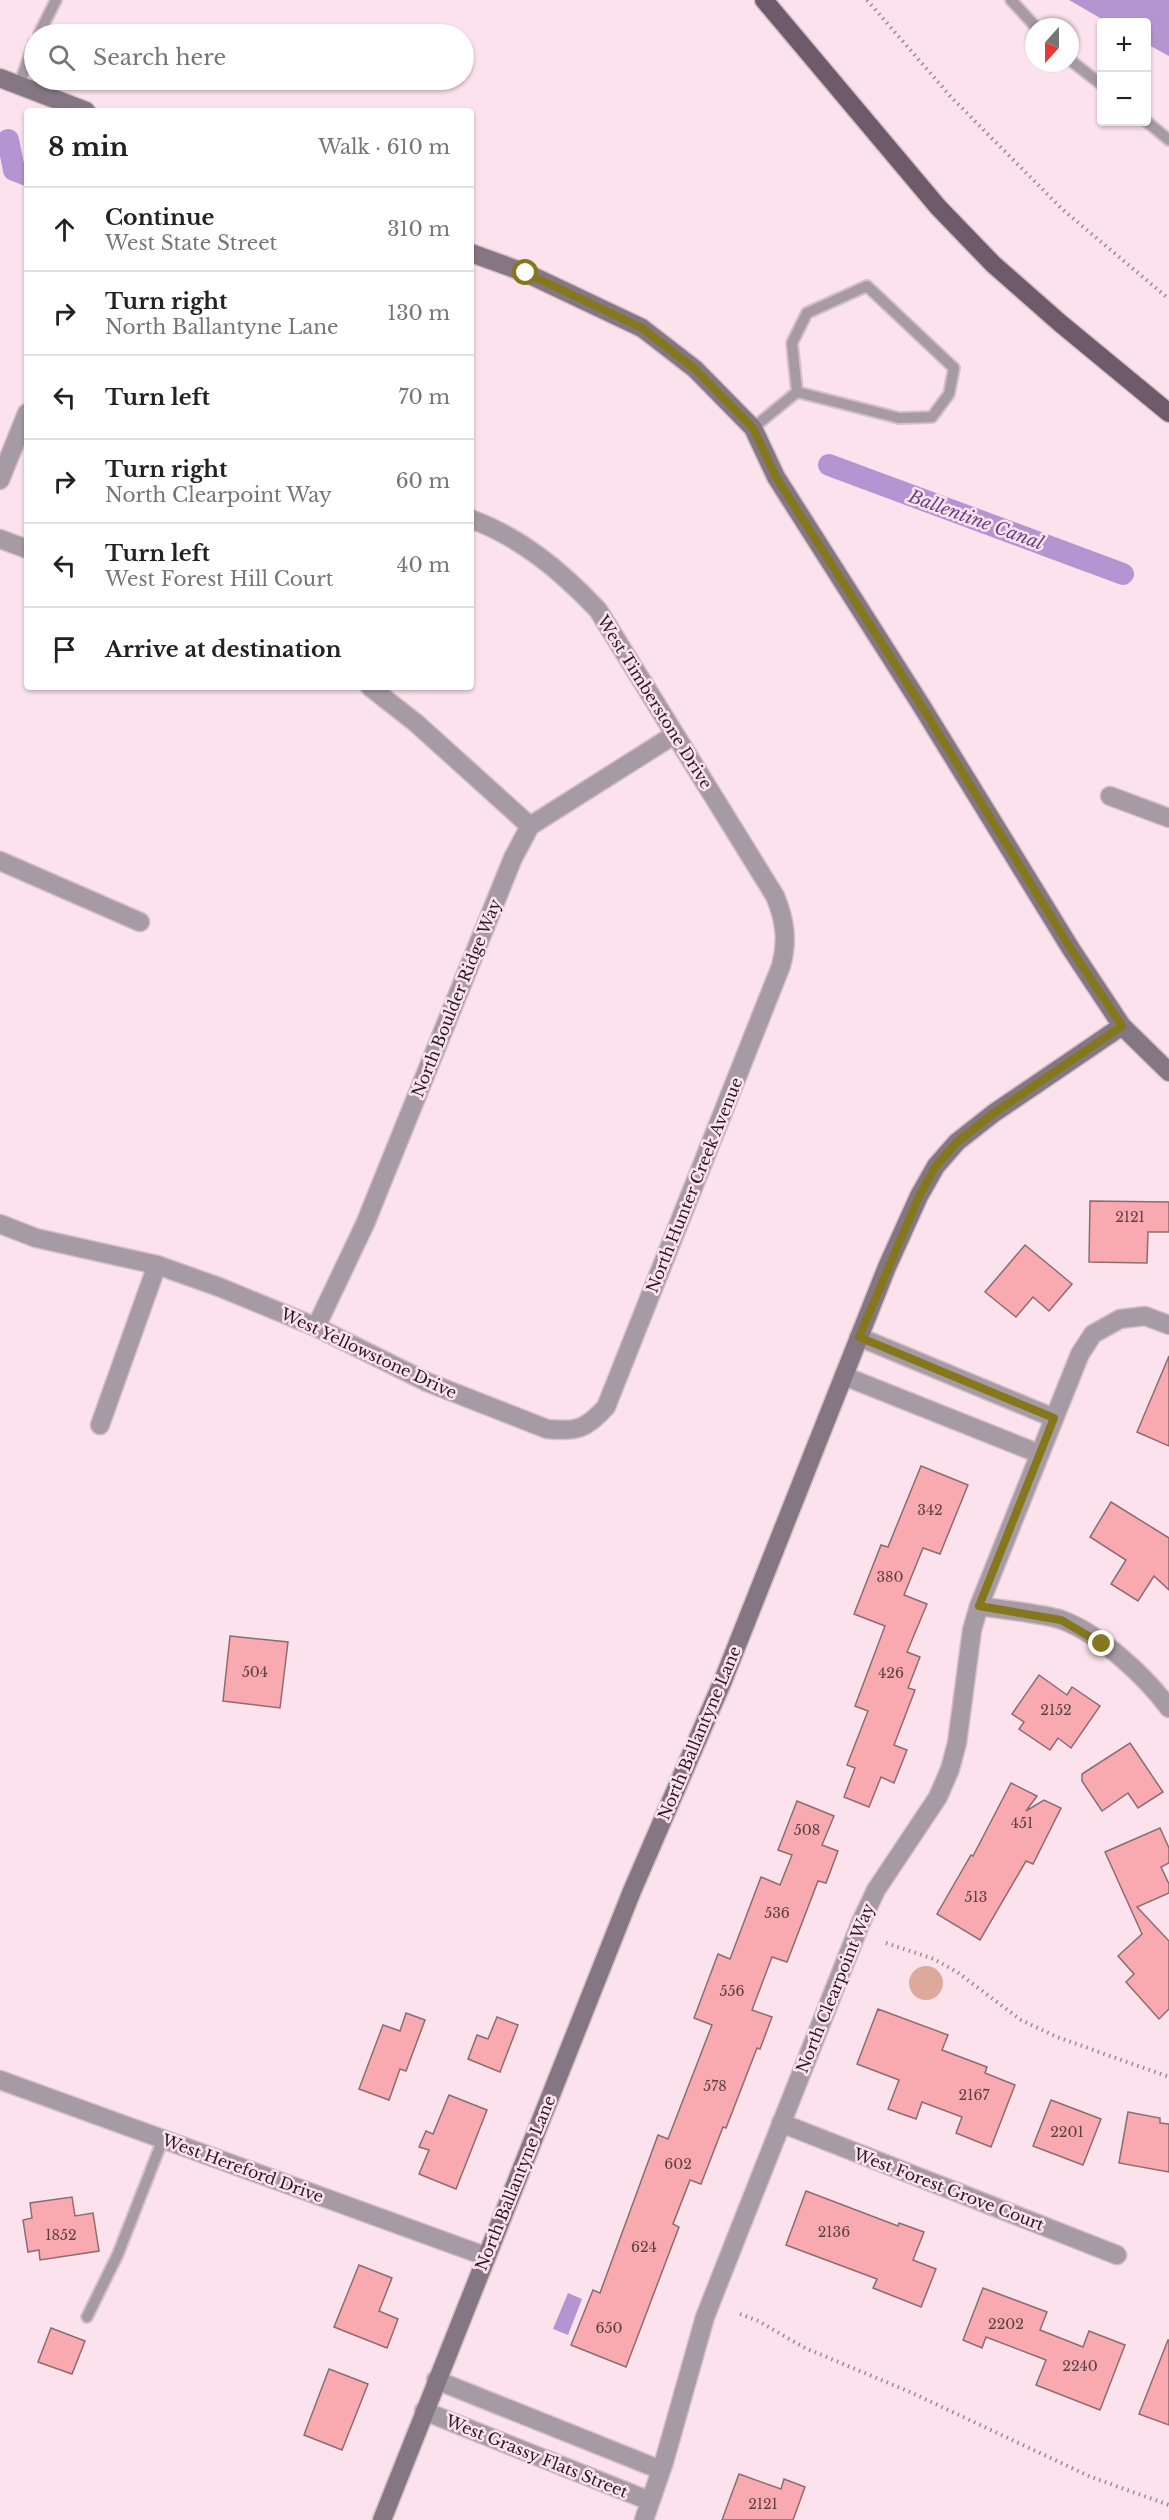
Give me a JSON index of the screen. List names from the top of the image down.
{
  "streets": {
    "street": [
      "West Timberstone Drive",
      "North Boulder Ridge Way",
      "North Hunter Creek Avenue",
      "West Yellowstone Drive",
      "North Ballantyne Lane",
      "North Clearpoint Way",
      "West Hereford Drive",
      "West Forest Grove Court",
      "West Grassy Flats Street"
    ]
  },
  "crossings": [
    ["West Timberstone Drive", "North Boulder Ridge Way"],
    ["West Timberstone Drive", "North Hunter Creek Avenue"],
    ["North Boulder Ridge Way", "West Yellowstone Drive"],
    ["North Hunter Creek Avenue", "West Yellowstone Drive"],
    ["North Ballantyne Lane", "West Hereford Drive"],
    ["North Ballantyne Lane", "West Grassy Flats Street"],
    ["North Clearpoint Way", "West Forest Grove Court"],
    ["North Clearpoint Way", "West Grassy Flats Street"]
  ],
  "water": ["Ballentine Canal"],
  "house_numbers": [
    "2121",
    "342",
    "380",
    "504",
    "426",
    "2152",
    "451",
    "508",
    "513",
    "536",
    "556",
    "578",
    "2167",
    "2201",
    "602",
    "2136",
    "1852",
    "624",
    "2202",
    "650",
    "2240",
    "2121"
  ],
  "north": "bottom",
  "page": {
    "map_buttons": ["+", "−"],
    "search": "Search here",
    "heading": ["8 min", "Walk · 610 m"],
    "list": [
      ["Continue", "West State Street", "310 m"],
      ["Turn right", "North Ballantyne Lane", "130 m"],
      ["Turn left", "70 m"],
      ["Turn right", "North Clearpoint Way", "60 m"],
      ["Turn left", "West Forest Hill Court", "40 m"],
      "Arrive at destination"
    ]
  }
}
